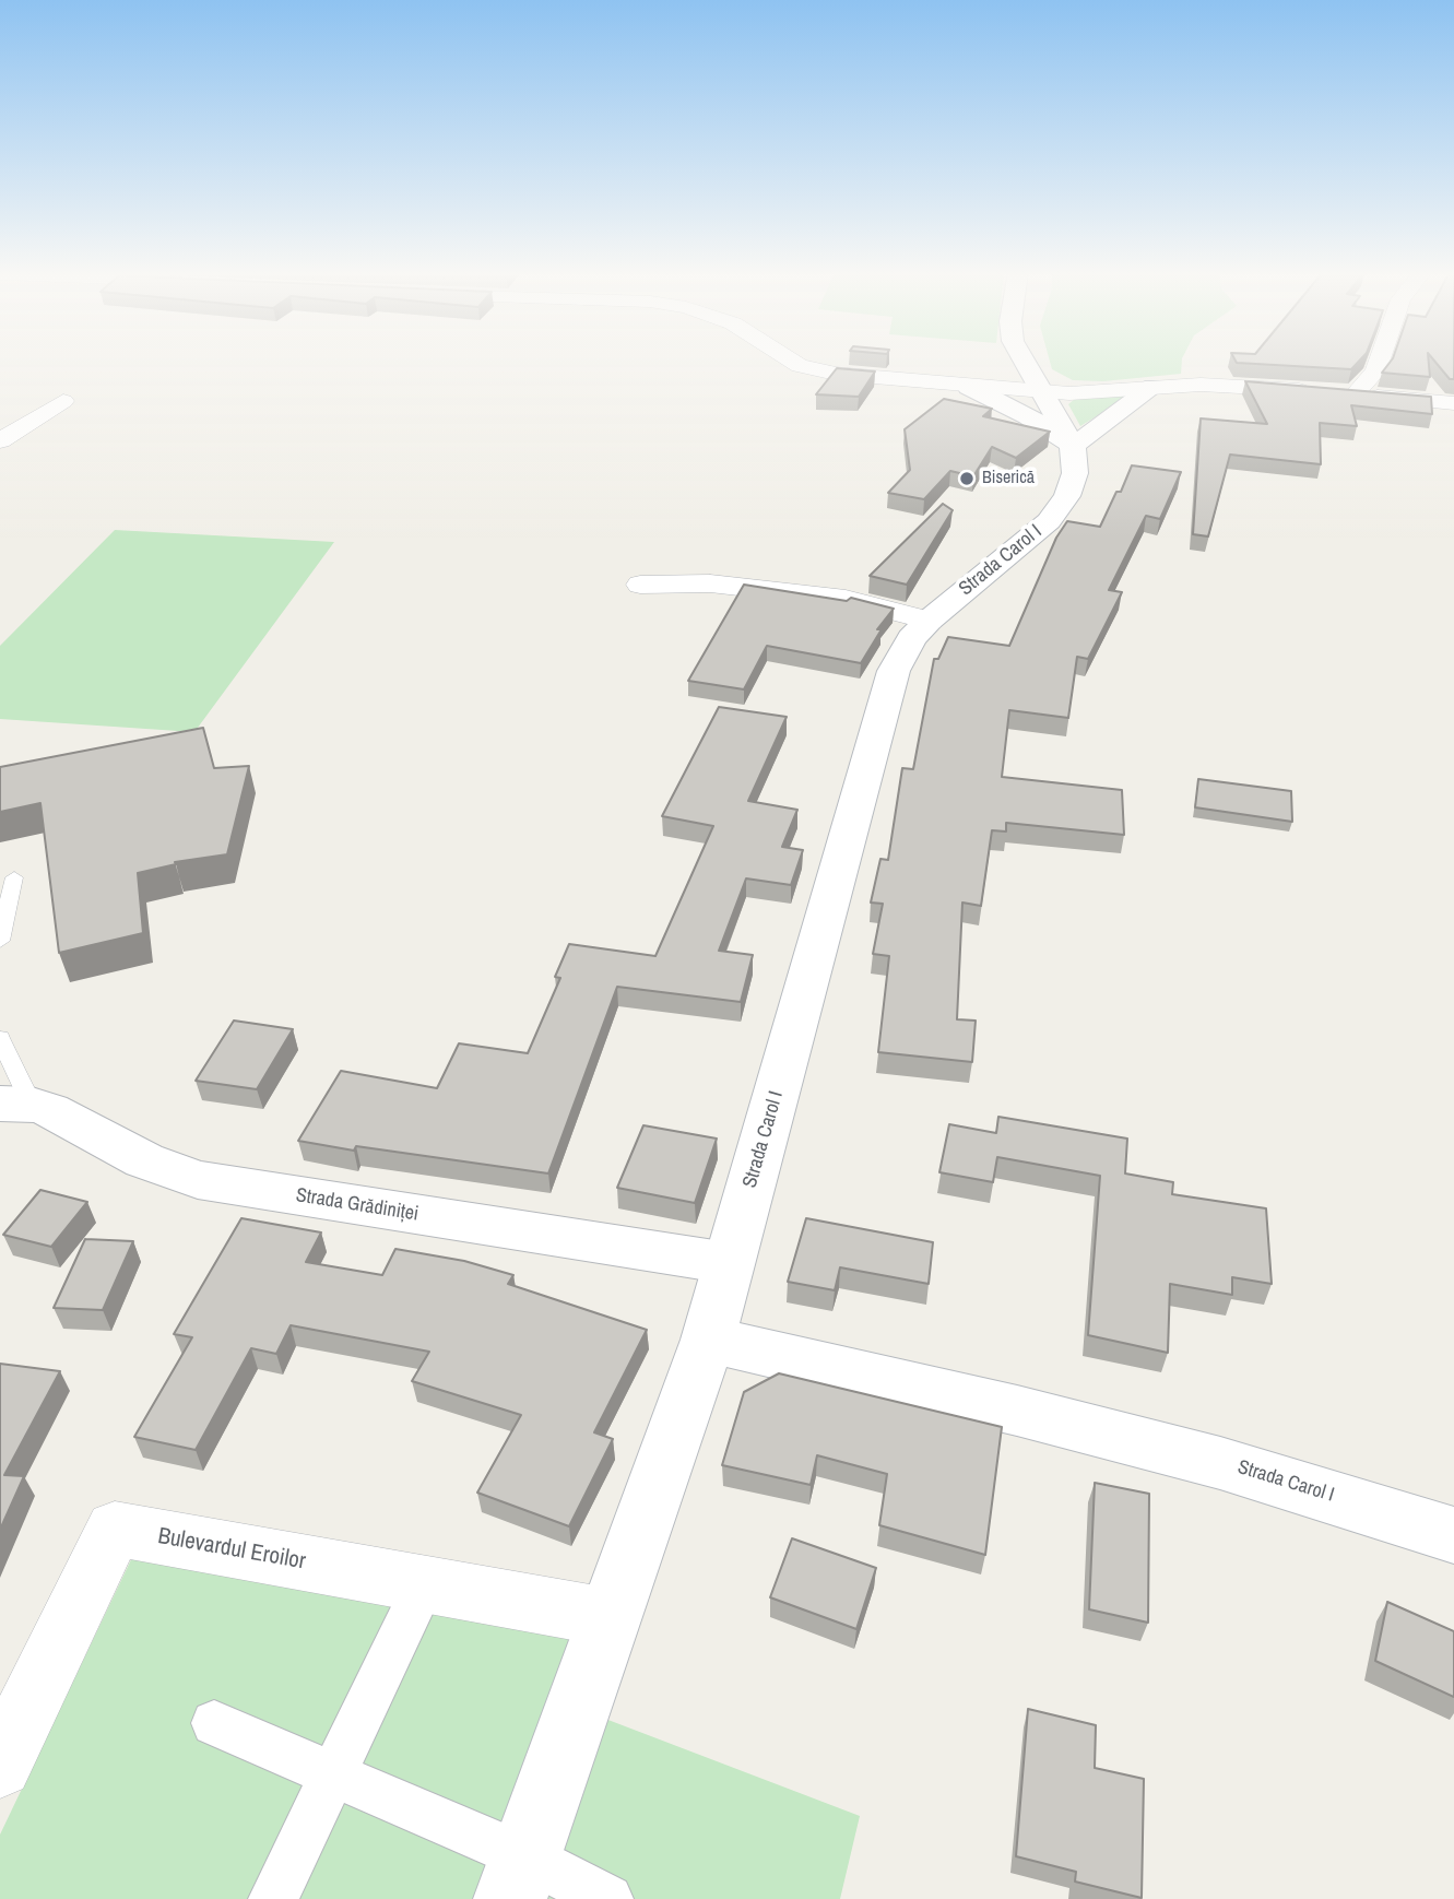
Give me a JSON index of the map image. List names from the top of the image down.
{
  "streets": {
    "main road": ["Strada Carol I", "Strada Grădiniței"],
    "street": ["Bulevardul Eroilor"]
  },
  "crossings": [
    ["Strada Carol I", "Strada Grădiniței"]
  ],
  "places": ["Biserică"]
}
